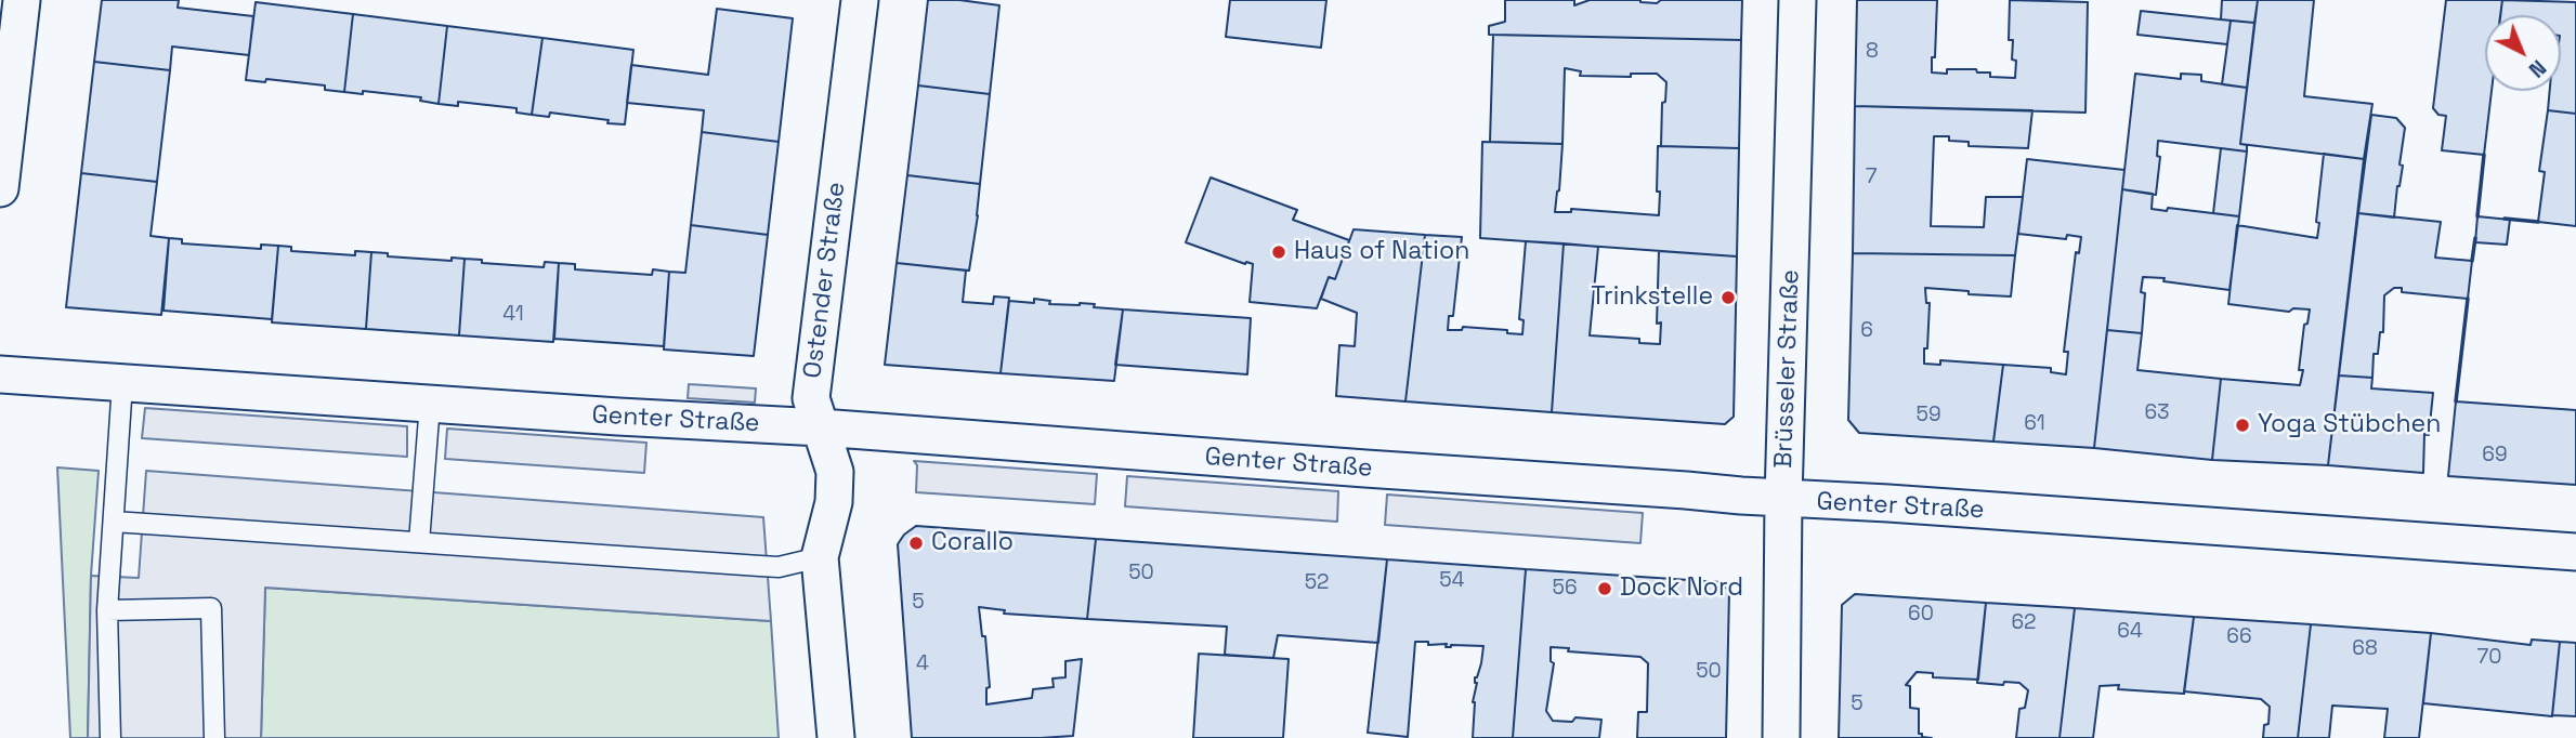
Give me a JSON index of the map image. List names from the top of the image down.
{
  "streets": {
    "street": ["Ostender Straße", "Brüsseler Straße", "Genter Straße"]
  },
  "crossings": [
    ["Ostender Straße", "Genter Straße"],
    ["Brüsseler Straße", "Genter Straße"]
  ],
  "places": [
    "Haus of Nation",
    "Trinkstelle",
    "Yoga Stübchen",
    "Corallo",
    "Dock Nord"
  ],
  "house_numbers": [
    "8",
    "7",
    "41",
    "6",
    "63",
    "59",
    "61",
    "69",
    "50",
    "54",
    "52",
    "56",
    "5",
    "60",
    "62",
    "64",
    "66",
    "68",
    "70",
    "4",
    "50",
    "5"
  ],
  "north": "bottom right"
}
